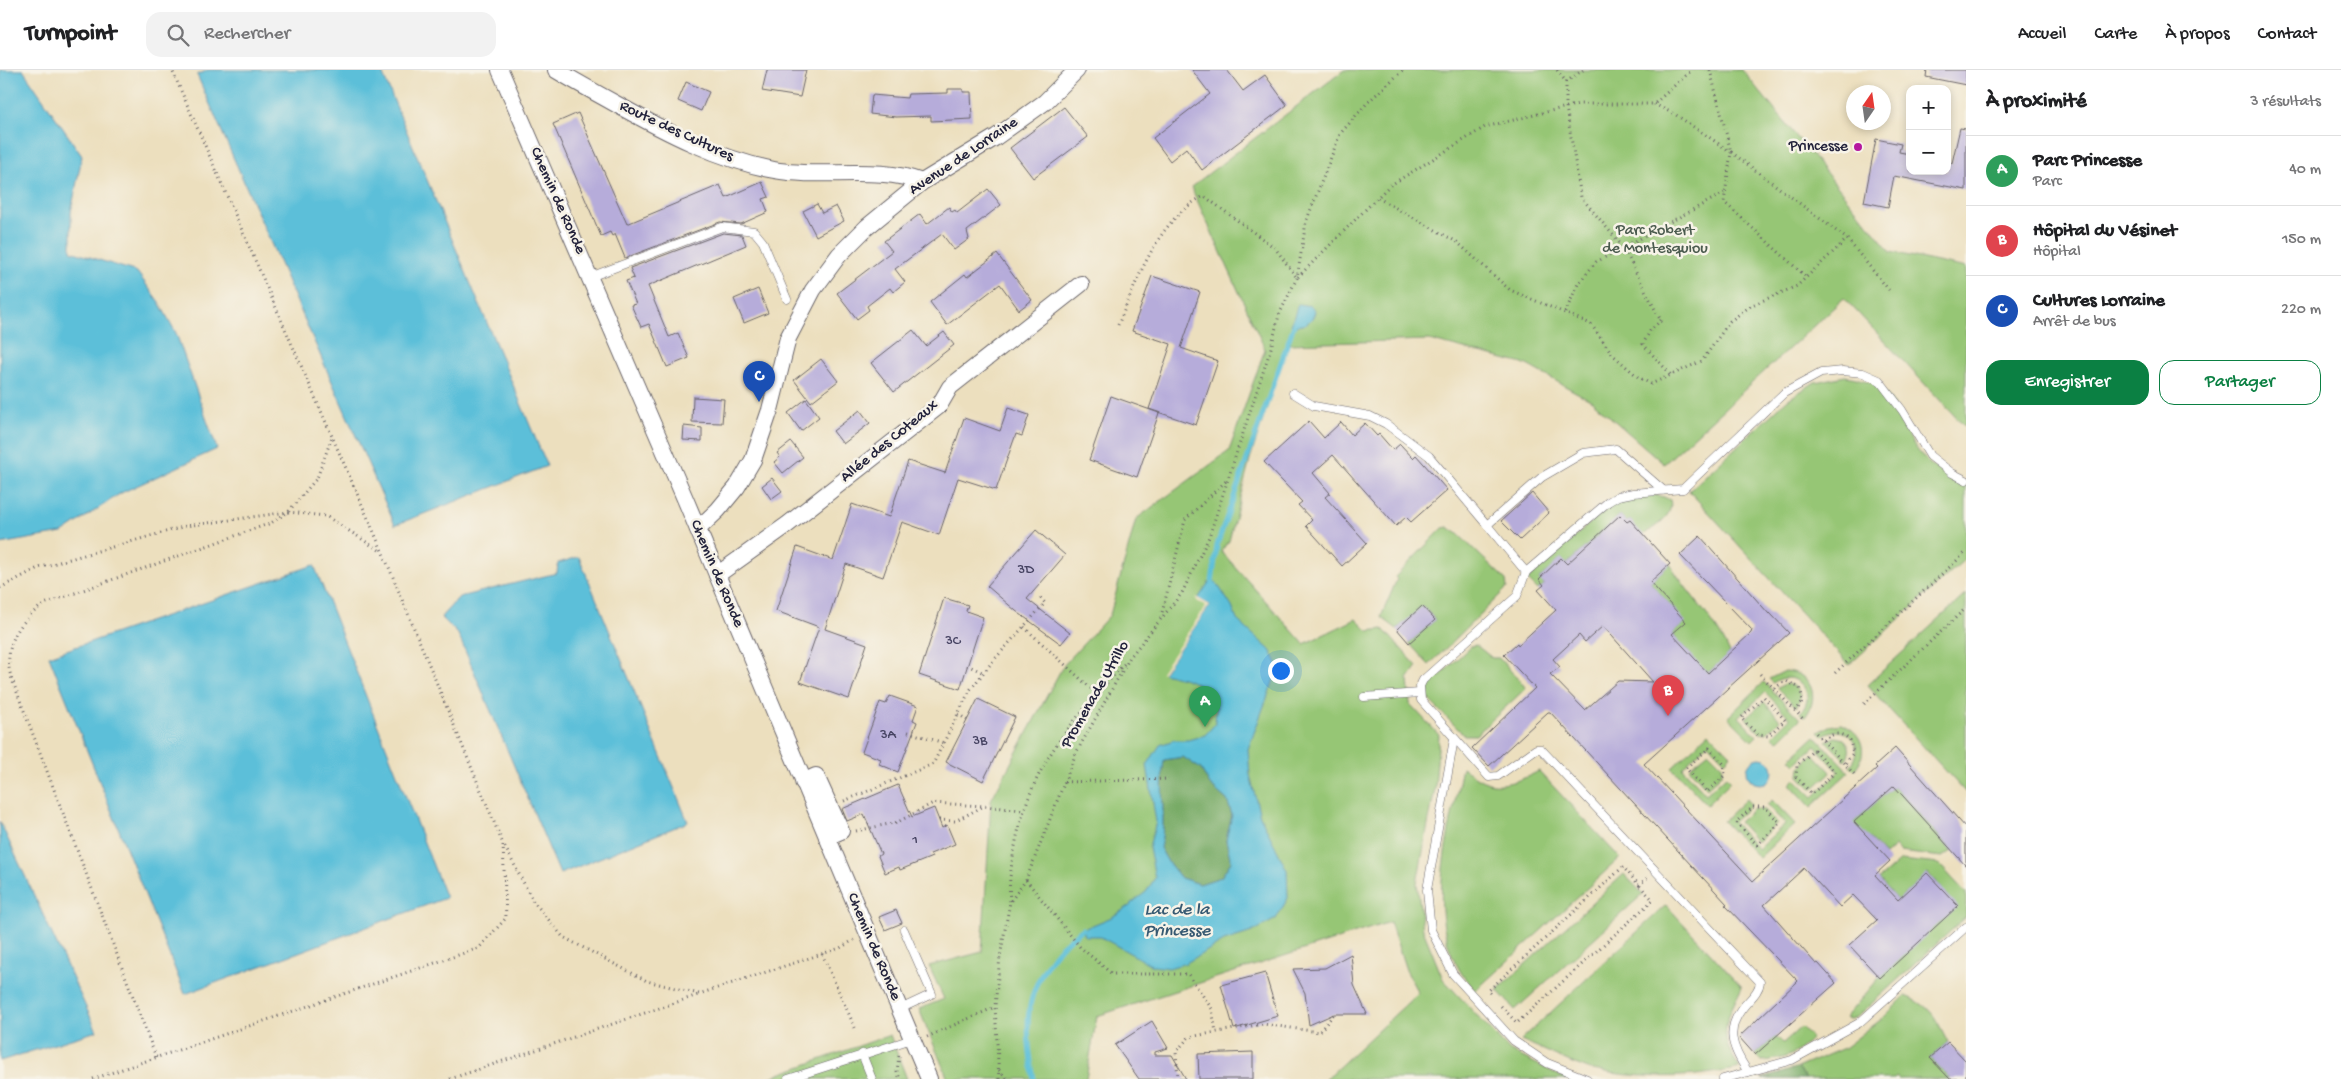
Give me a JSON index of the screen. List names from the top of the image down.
{
  "streets": {
    "street": [
      "Route des Cultures",
      "Avenue de Lorraine",
      "Chemin de Ronde",
      "Allée des Coteaux"
    ],
    "path": ["Promenade Utrillo"]
  },
  "crossings": [
    ["Route des Cultures", "Avenue de Lorraine"],
    ["Avenue de Lorraine", "Chemin de Ronde"],
    ["Chemin de Ronde", "Allée des Coteaux"]
  ],
  "water": ["Lac de la Princesse"],
  "parks": ["Parc Robert de Montesquiou"],
  "places": ["Princesse"],
  "house_numbers": [
    "3D",
    "3C",
    "3A",
    "3B",
    "1"
  ],
  "north": "top",
  "page": {
    "header": "Turnpoint",
    "search": "Rechercher",
    "nav": [
      "Accueil",
      "Carte",
      "À propos",
      "Contact"
    ],
    "heading": ["À proximité", "3 résultats"],
    "map_buttons": ["+", "−"],
    "list": [
      {
        "mark": "A",
        "name": "Parc Princesse",
        "note": "Parc",
        "value": "40 m"
      },
      {
        "mark": "B",
        "name": "Hôpital du Vésinet",
        "note": "Hôpital",
        "value": "150 m"
      },
      {
        "mark": "C",
        "name": "Cultures Lorraine",
        "note": "Arrêt de bus",
        "value": "220 m"
      }
    ],
    "buttons": ["Enregistrer", "Partager"],
    "pins": ["C", "B", "A"]
  }
}
